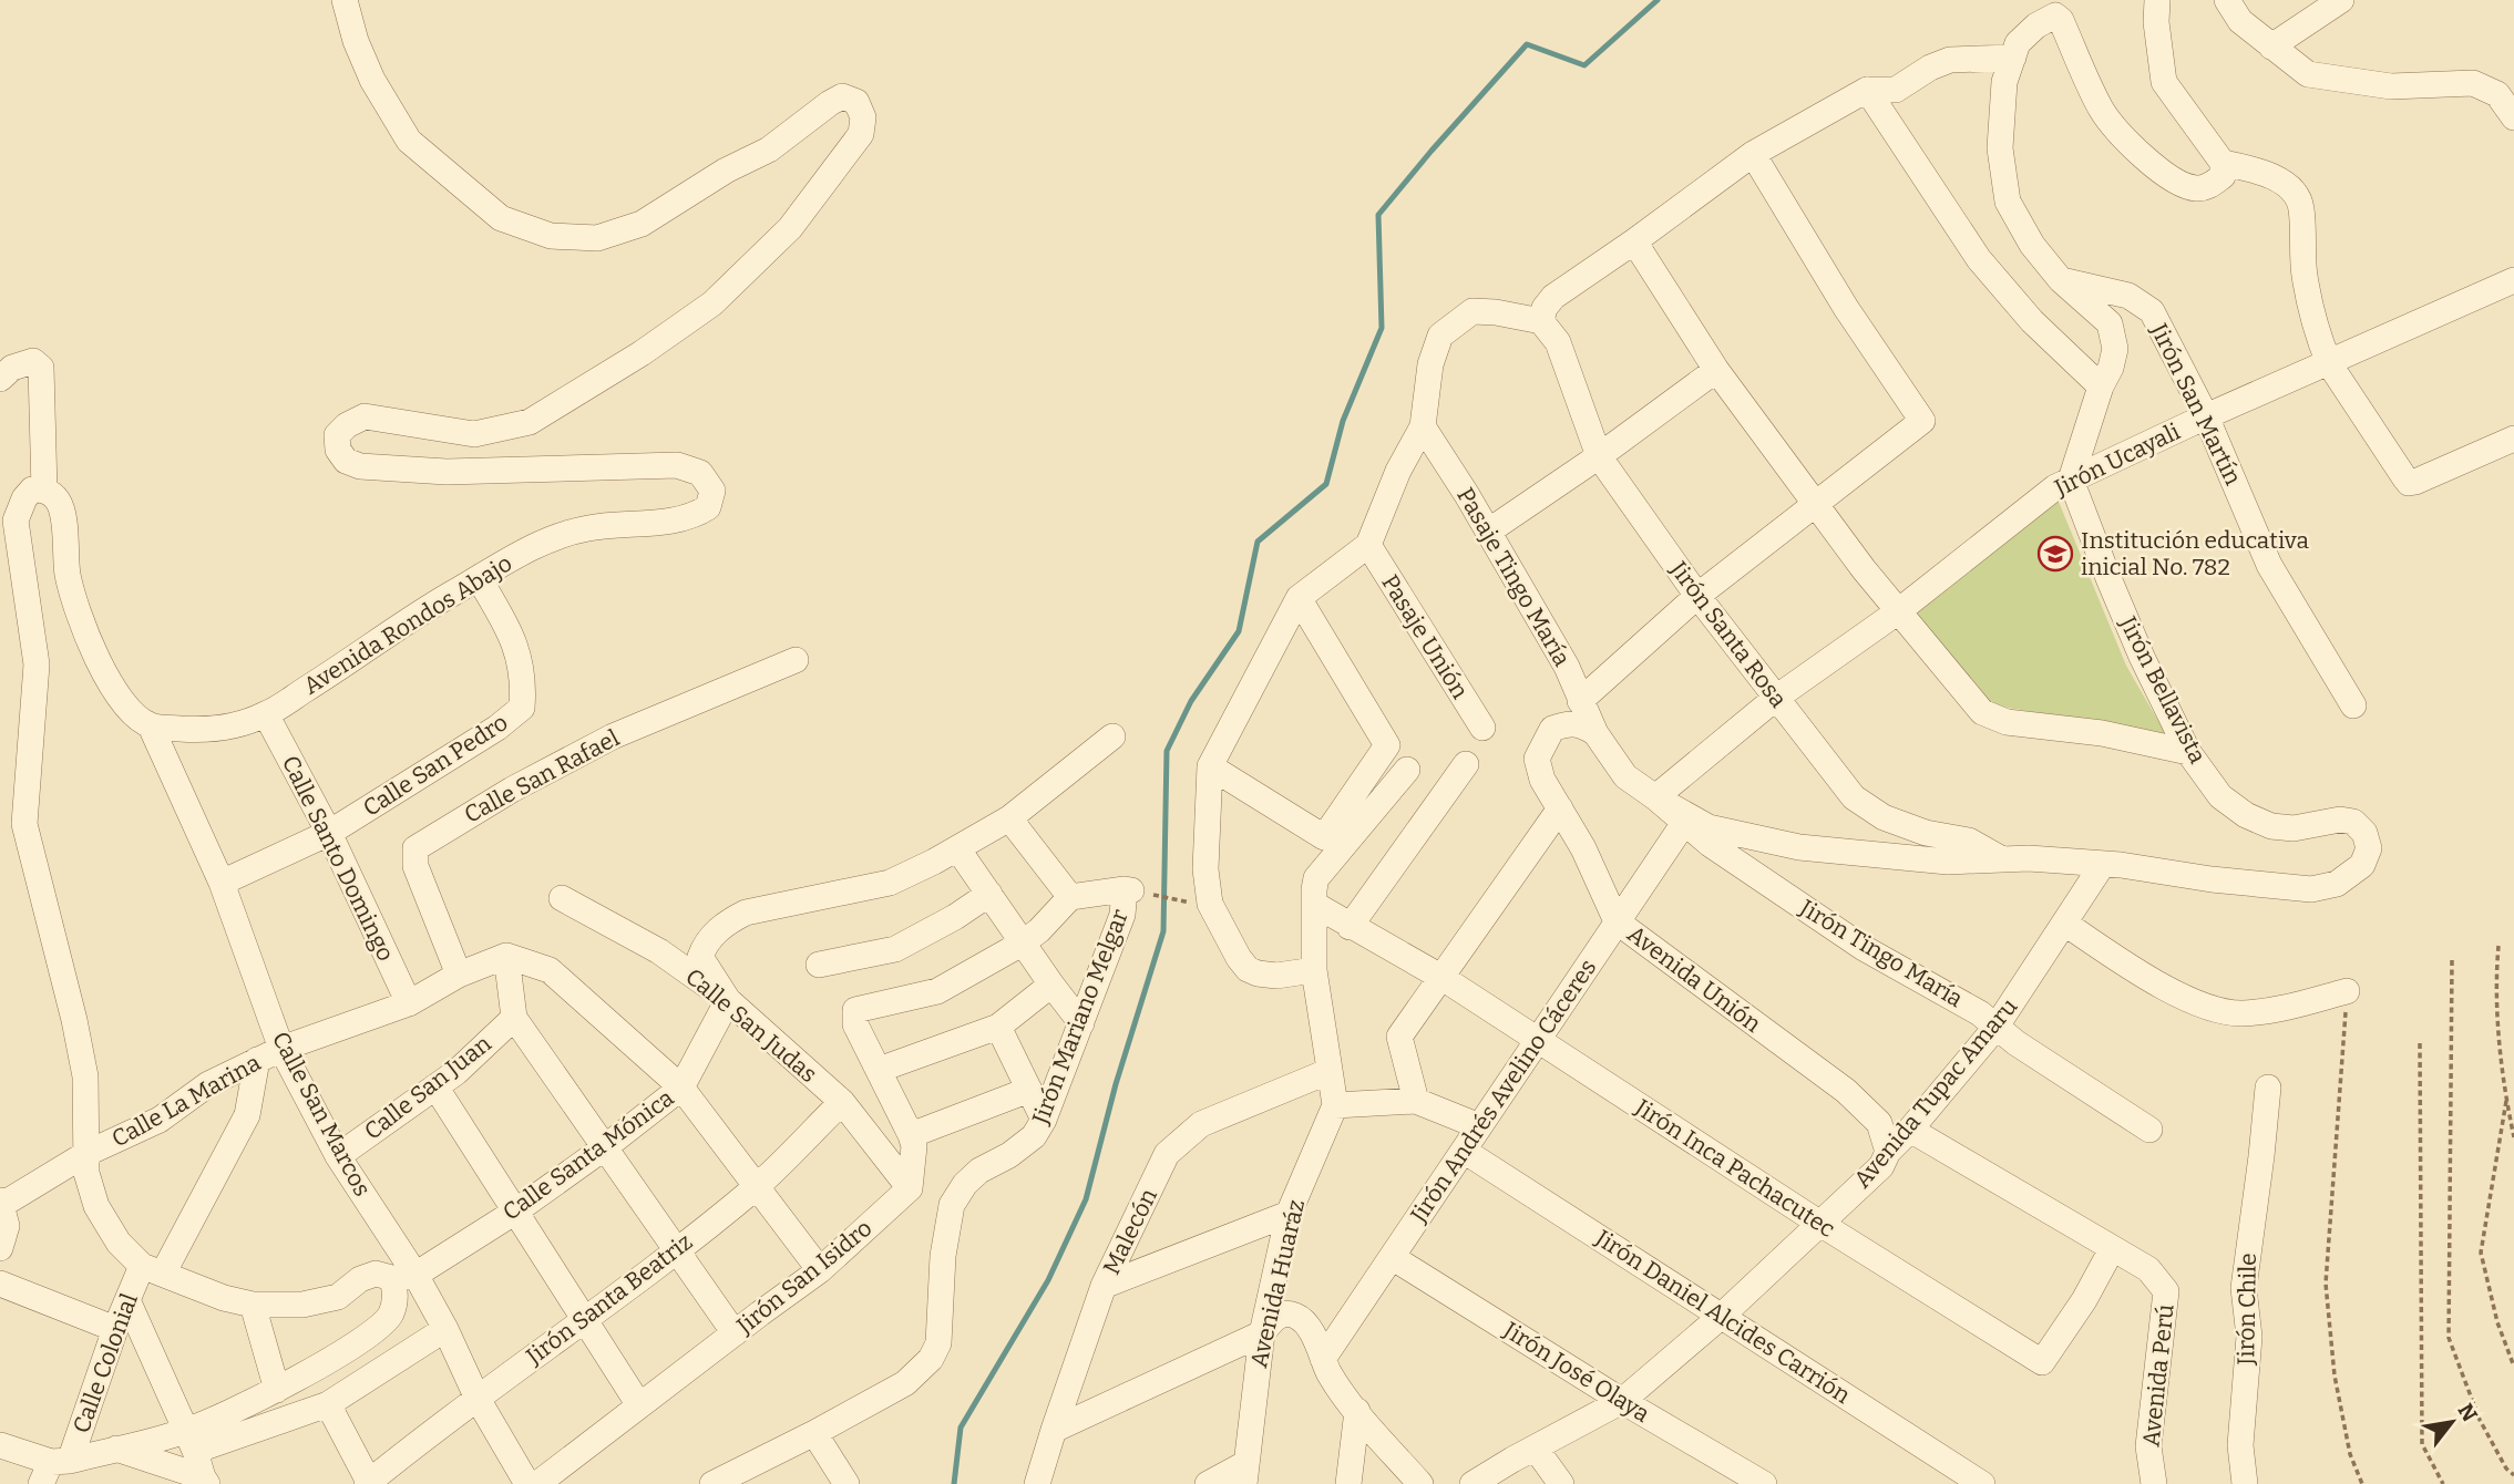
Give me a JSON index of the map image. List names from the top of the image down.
{
  "streets": {
    "street": [
      "Jirón San Martín",
      "Jirón Ucayali",
      "Pasaje Tingo María",
      "Avenida Rondos Abajo",
      "Jirón Santa Rosa",
      "Pasaje Unión",
      "Jirón Bellavista",
      "Calle San Pedro",
      "Calle San Rafael",
      "Calle Santo Domingo",
      "Jirón Tingo María",
      "Avenida Unión",
      "Jirón Mariano Melgar",
      "Calle San Judas",
      "Calle San Juan",
      "Jirón Andrés Avelino Cáceres",
      "Avenida Tupac Amaru",
      "Calle La Marina",
      "Calle San Marcos",
      "Calle Santa Mónica",
      "Jirón Inca Pachacutec",
      "Malecón",
      "Jirón San Isidro",
      "Avenida Huaráz",
      "Jirón Santa Beatriz",
      "Jirón Chile",
      "Jirón Daniel Alcides Carrión",
      "Calle Colonial",
      "Jirón José Olaya",
      "Avenida Perú"
    ]
  },
  "crossings": [
    ["Jirón San Martín", "Jirón Ucayali"],
    ["Jirón Ucayali", "Jirón Santa Rosa"],
    ["Jirón Ucayali", "Jirón Bellavista"],
    ["Jirón Ucayali", "Jirón Tingo María"],
    ["Pasaje Tingo María", "Jirón Santa Rosa"],
    ["Pasaje Tingo María", "Jirón Bellavista"],
    ["Pasaje Tingo María", "Avenida Unión"],
    ["Avenida Rondos Abajo", "Calle San Pedro"],
    ["Avenida Rondos Abajo", "Calle Santo Domingo"],
    ["Avenida Rondos Abajo", "Calle San Marcos"],
    ["Jirón Santa Rosa", "Jirón Bellavista"],
    ["Jirón Bellavista", "Jirón Tingo María"],
    ["Jirón Bellavista", "Avenida Unión"],
    ["Jirón Bellavista", "Avenida Tupac Amaru"],
    ["Calle San Pedro", "Calle Santo Domingo"],
    ["Calle San Pedro", "Calle San Marcos"],
    ["Calle San Rafael", "Calle La Marina"],
    ["Calle Santo Domingo", "Calle La Marina"],
    ["Jirón Tingo María", "Jirón Andrés Avelino Cáceres"],
    ["Jirón Tingo María", "Avenida Tupac Amaru"],
    ["Avenida Unión", "Jirón Andrés Avelino Cáceres"],
    ["Avenida Unión", "Avenida Tupac Amaru"],
    ["Calle San Judas", "Calle Santa Mónica"],
    ["Calle San Judas", "Jirón San Isidro"],
    ["Calle San Judas", "Jirón Santa Beatriz"],
    ["Calle San Juan", "Calle San Marcos"],
    ["Jirón Andrés Avelino Cáceres", "Jirón Inca Pachacutec"],
    ["Jirón Andrés Avelino Cáceres", "Jirón Daniel Alcides Carrión"],
    ["Jirón Andrés Avelino Cáceres", "Jirón José Olaya"],
    ["Avenida Tupac Amaru", "Jirón Inca Pachacutec"],
    ["Avenida Tupac Amaru", "Jirón Daniel Alcides Carrión"],
    ["Avenida Tupac Amaru", "Jirón José Olaya"],
    ["Calle La Marina", "Calle San Marcos"],
    ["Calle La Marina", "Calle Colonial"],
    ["Calle San Marcos", "Calle Santa Mónica"],
    ["Calle San Marcos", "Jirón Santa Beatriz"],
    ["Jirón Inca Pachacutec", "Avenida Perú"]
  ],
  "places": {
    "school or university": ["Institución educativa inicial No. 782"]
  },
  "north": "top right"
}
